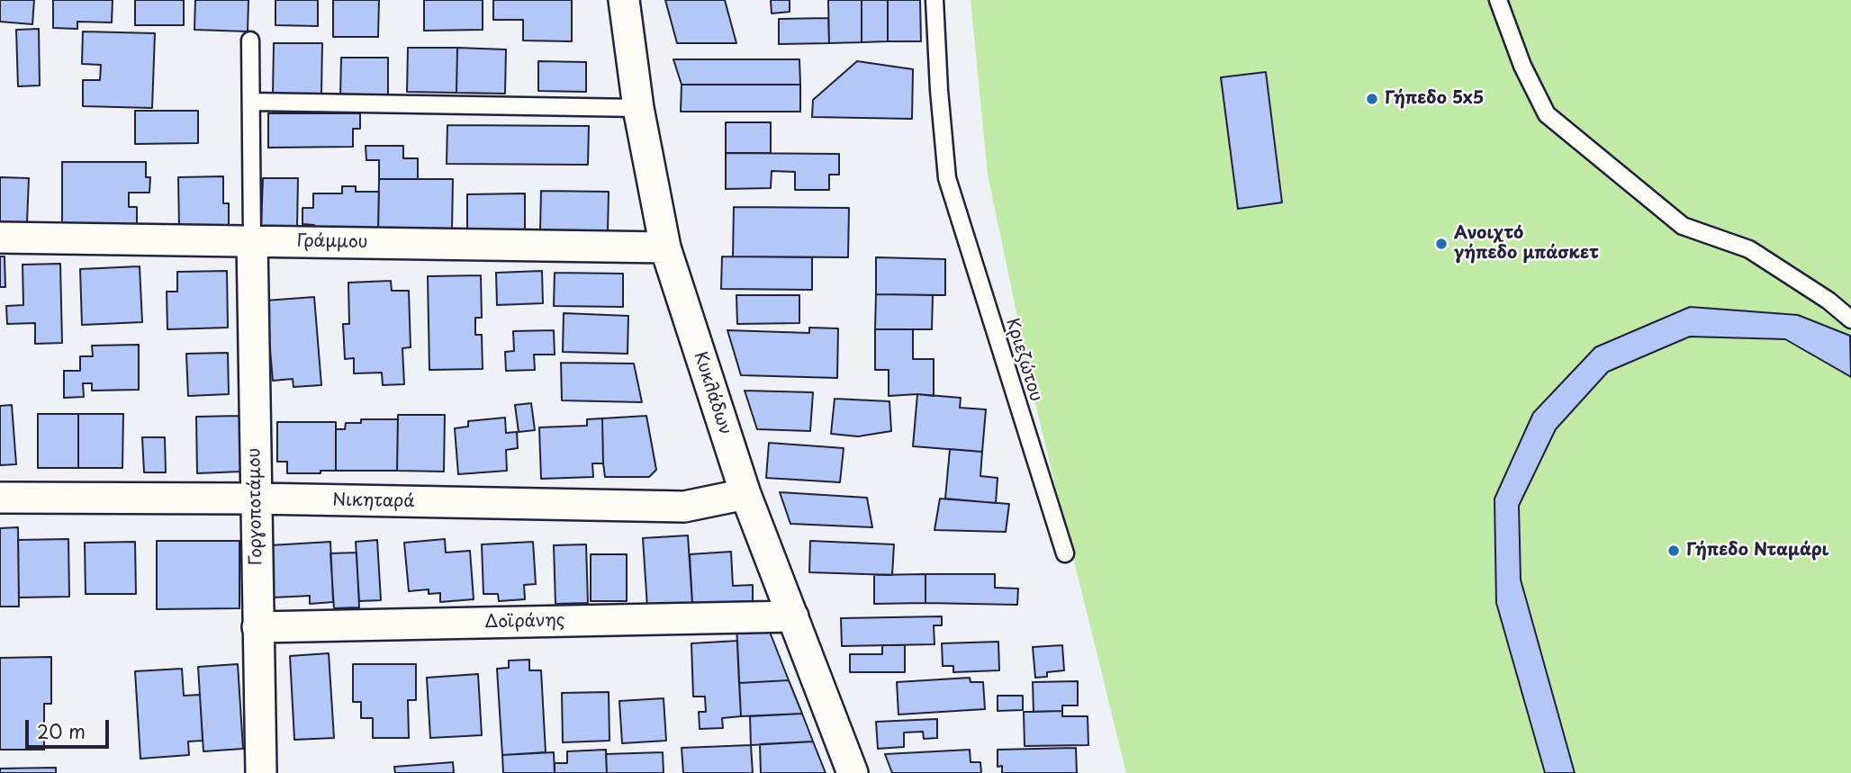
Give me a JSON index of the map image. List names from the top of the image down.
{
  "streets": {
    "street": [
      "Γράμμου",
      "Κυκλάδων",
      "Νικηταρά",
      "Γοργοποτάμου",
      "Δοϊράνης"
    ],
    "lane": ["Κριεζώτου"]
  },
  "crossings": [
    ["Γράμμου", "Κυκλάδων"],
    ["Γράμμου", "Γοργοποτάμου"],
    ["Κυκλάδων", "Νικηταρά"],
    ["Κυκλάδων", "Δοϊράνης"],
    ["Νικηταρά", "Γοργοποτάμου"],
    ["Γοργοποτάμου", "Δοϊράνης"]
  ],
  "places": ["Γήπεδο 5x5", "Ανοιχτό γήπεδο μπάσκετ", "Γήπεδο Νταμάρι"],
  "scale_bar": "20 m"
}
